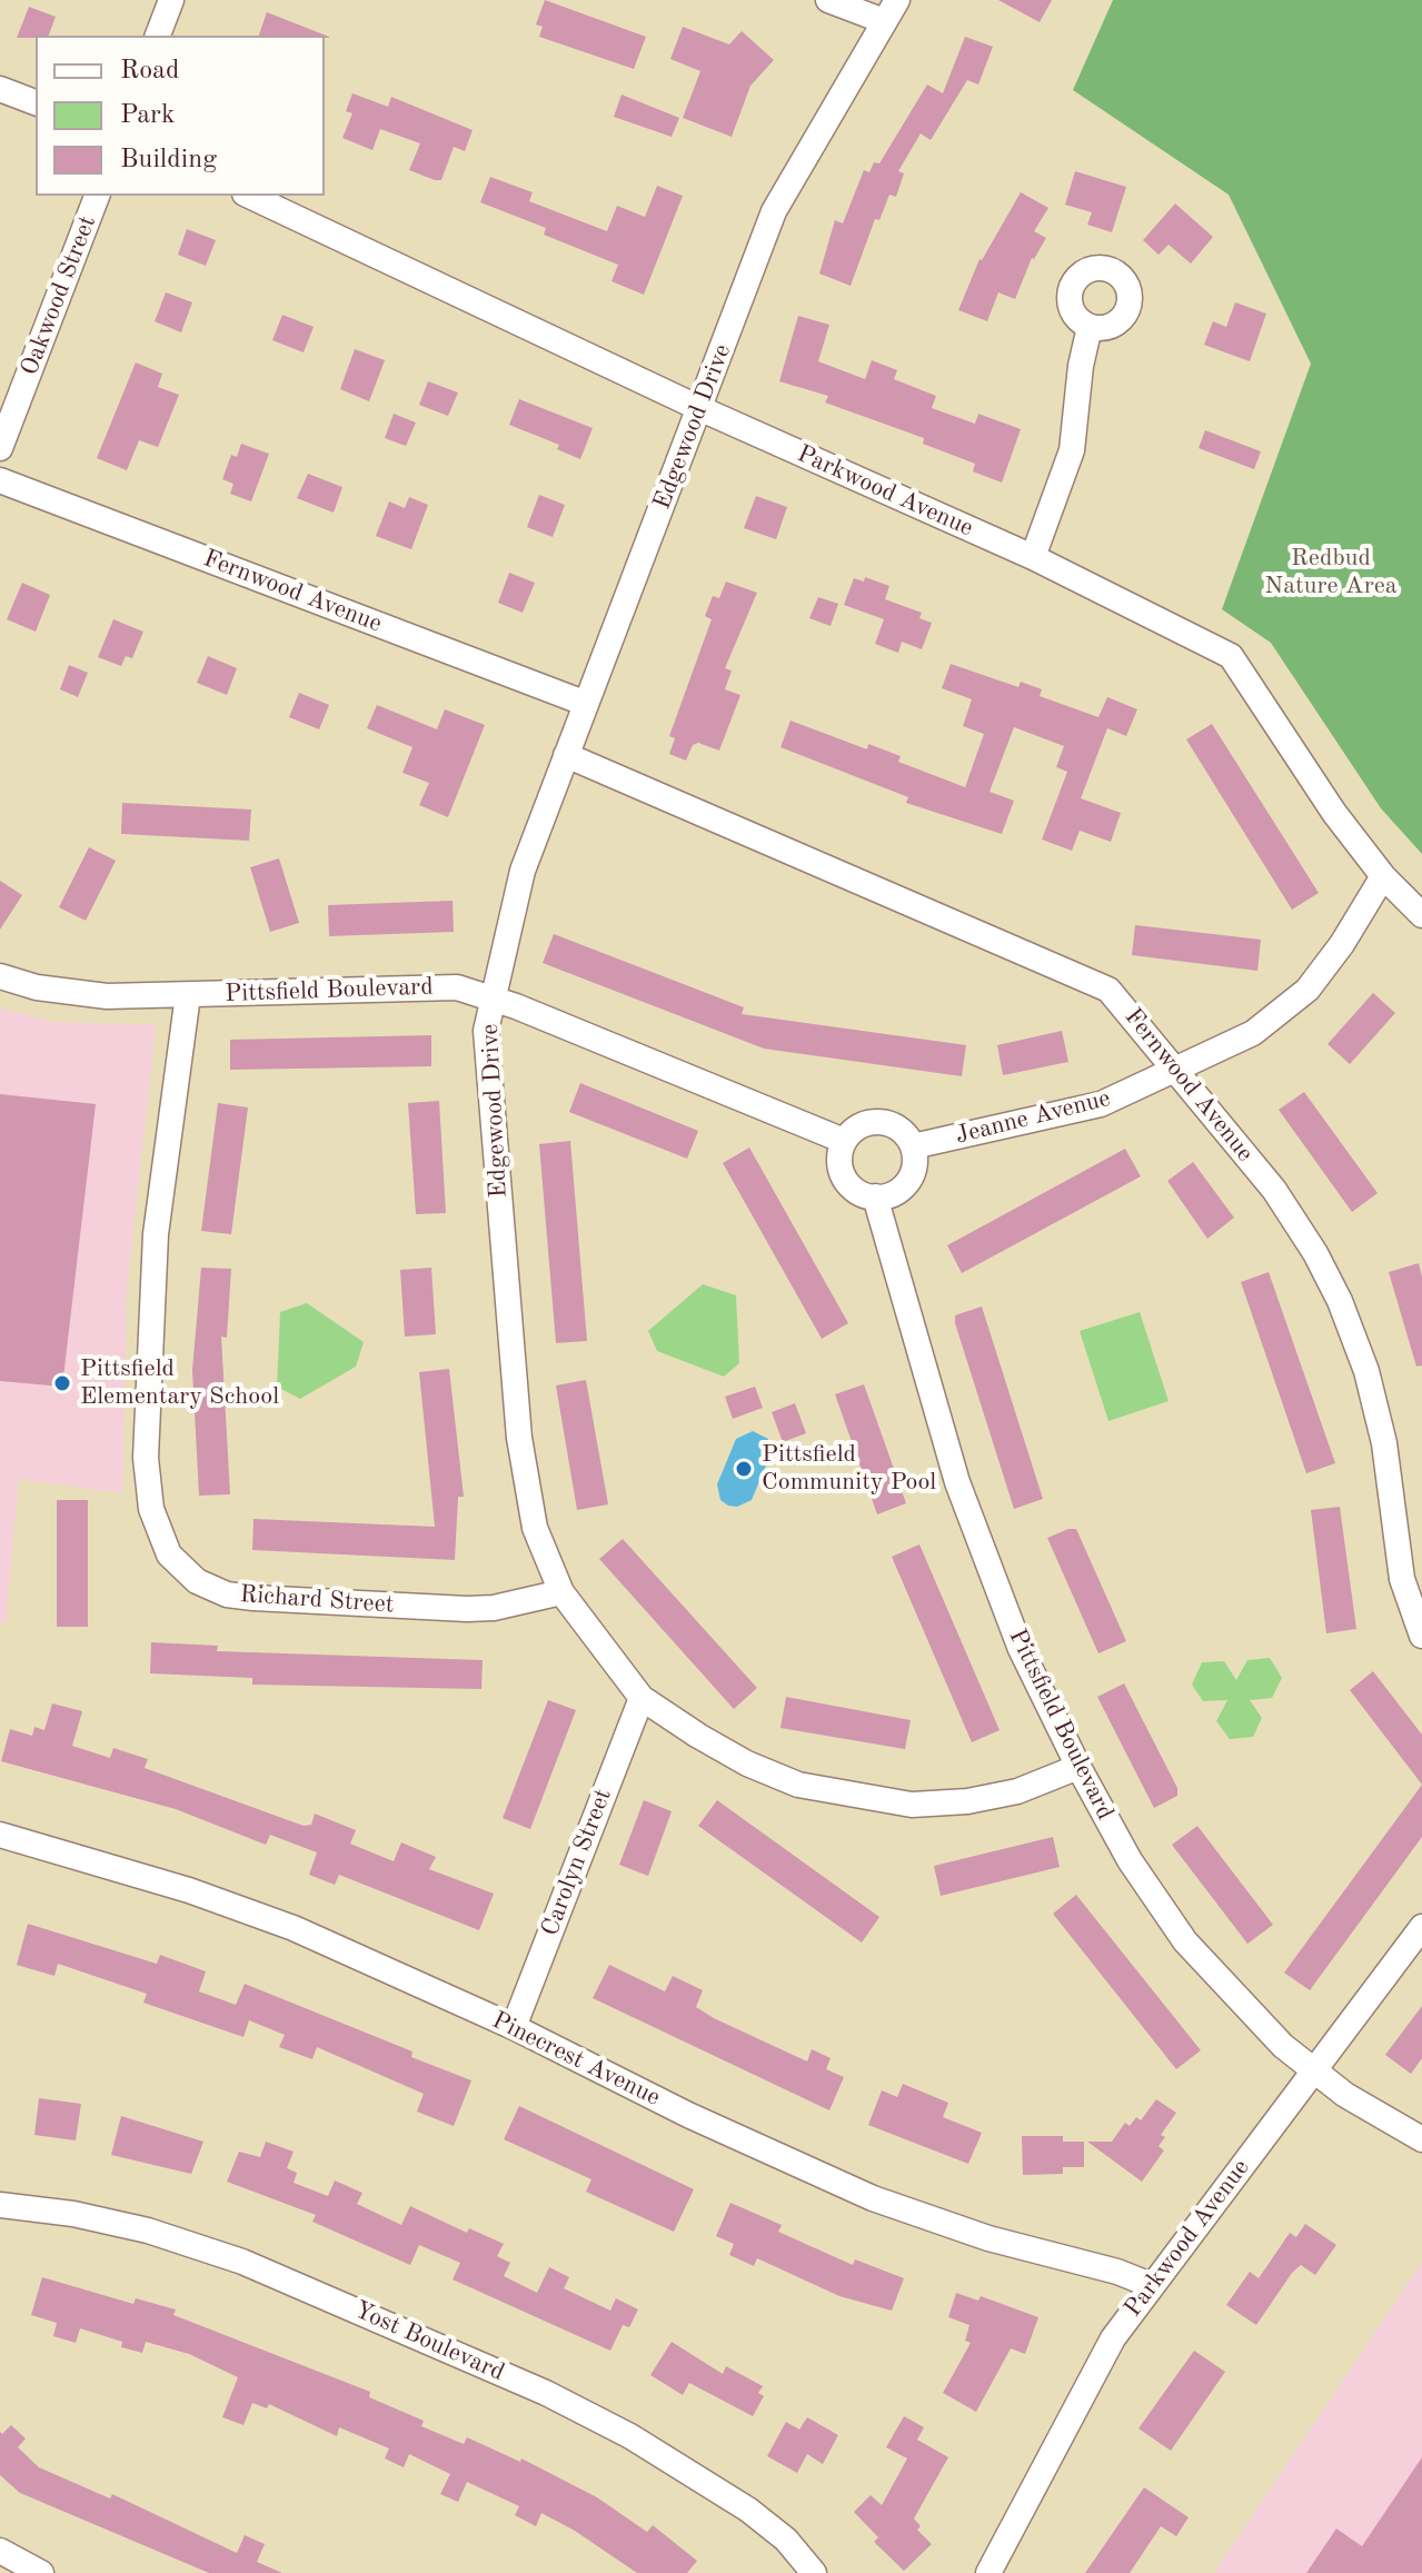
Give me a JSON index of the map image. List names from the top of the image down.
{
  "streets": {
    "street": [
      "Oakwood Street",
      "Edgewood Drive",
      "Parkwood Avenue",
      "Fernwood Avenue",
      "Pittsfield Boulevard",
      "Jeanne Avenue",
      "Richard Street",
      "Carolyn Street",
      "Pinecrest Avenue",
      "Yost Boulevard"
    ]
  },
  "crossings": [
    ["Edgewood Drive", "Parkwood Avenue"],
    ["Edgewood Drive", "Fernwood Avenue"],
    ["Edgewood Drive", "Pittsfield Boulevard"],
    ["Edgewood Drive", "Richard Street"],
    ["Edgewood Drive", "Carolyn Street"],
    ["Parkwood Avenue", "Pittsfield Boulevard"],
    ["Parkwood Avenue", "Jeanne Avenue"],
    ["Parkwood Avenue", "Pinecrest Avenue"],
    ["Fernwood Avenue", "Jeanne Avenue"],
    ["Pittsfield Boulevard", "Jeanne Avenue"],
    ["Pittsfield Boulevard", "Richard Street"],
    ["Carolyn Street", "Pinecrest Avenue"]
  ],
  "parks": ["Redbud Nature Area"],
  "places": ["Pittsfield Elementary School", "Pittsfield Community Pool"],
  "legend": ["Road", "Park", "Building"]
}
